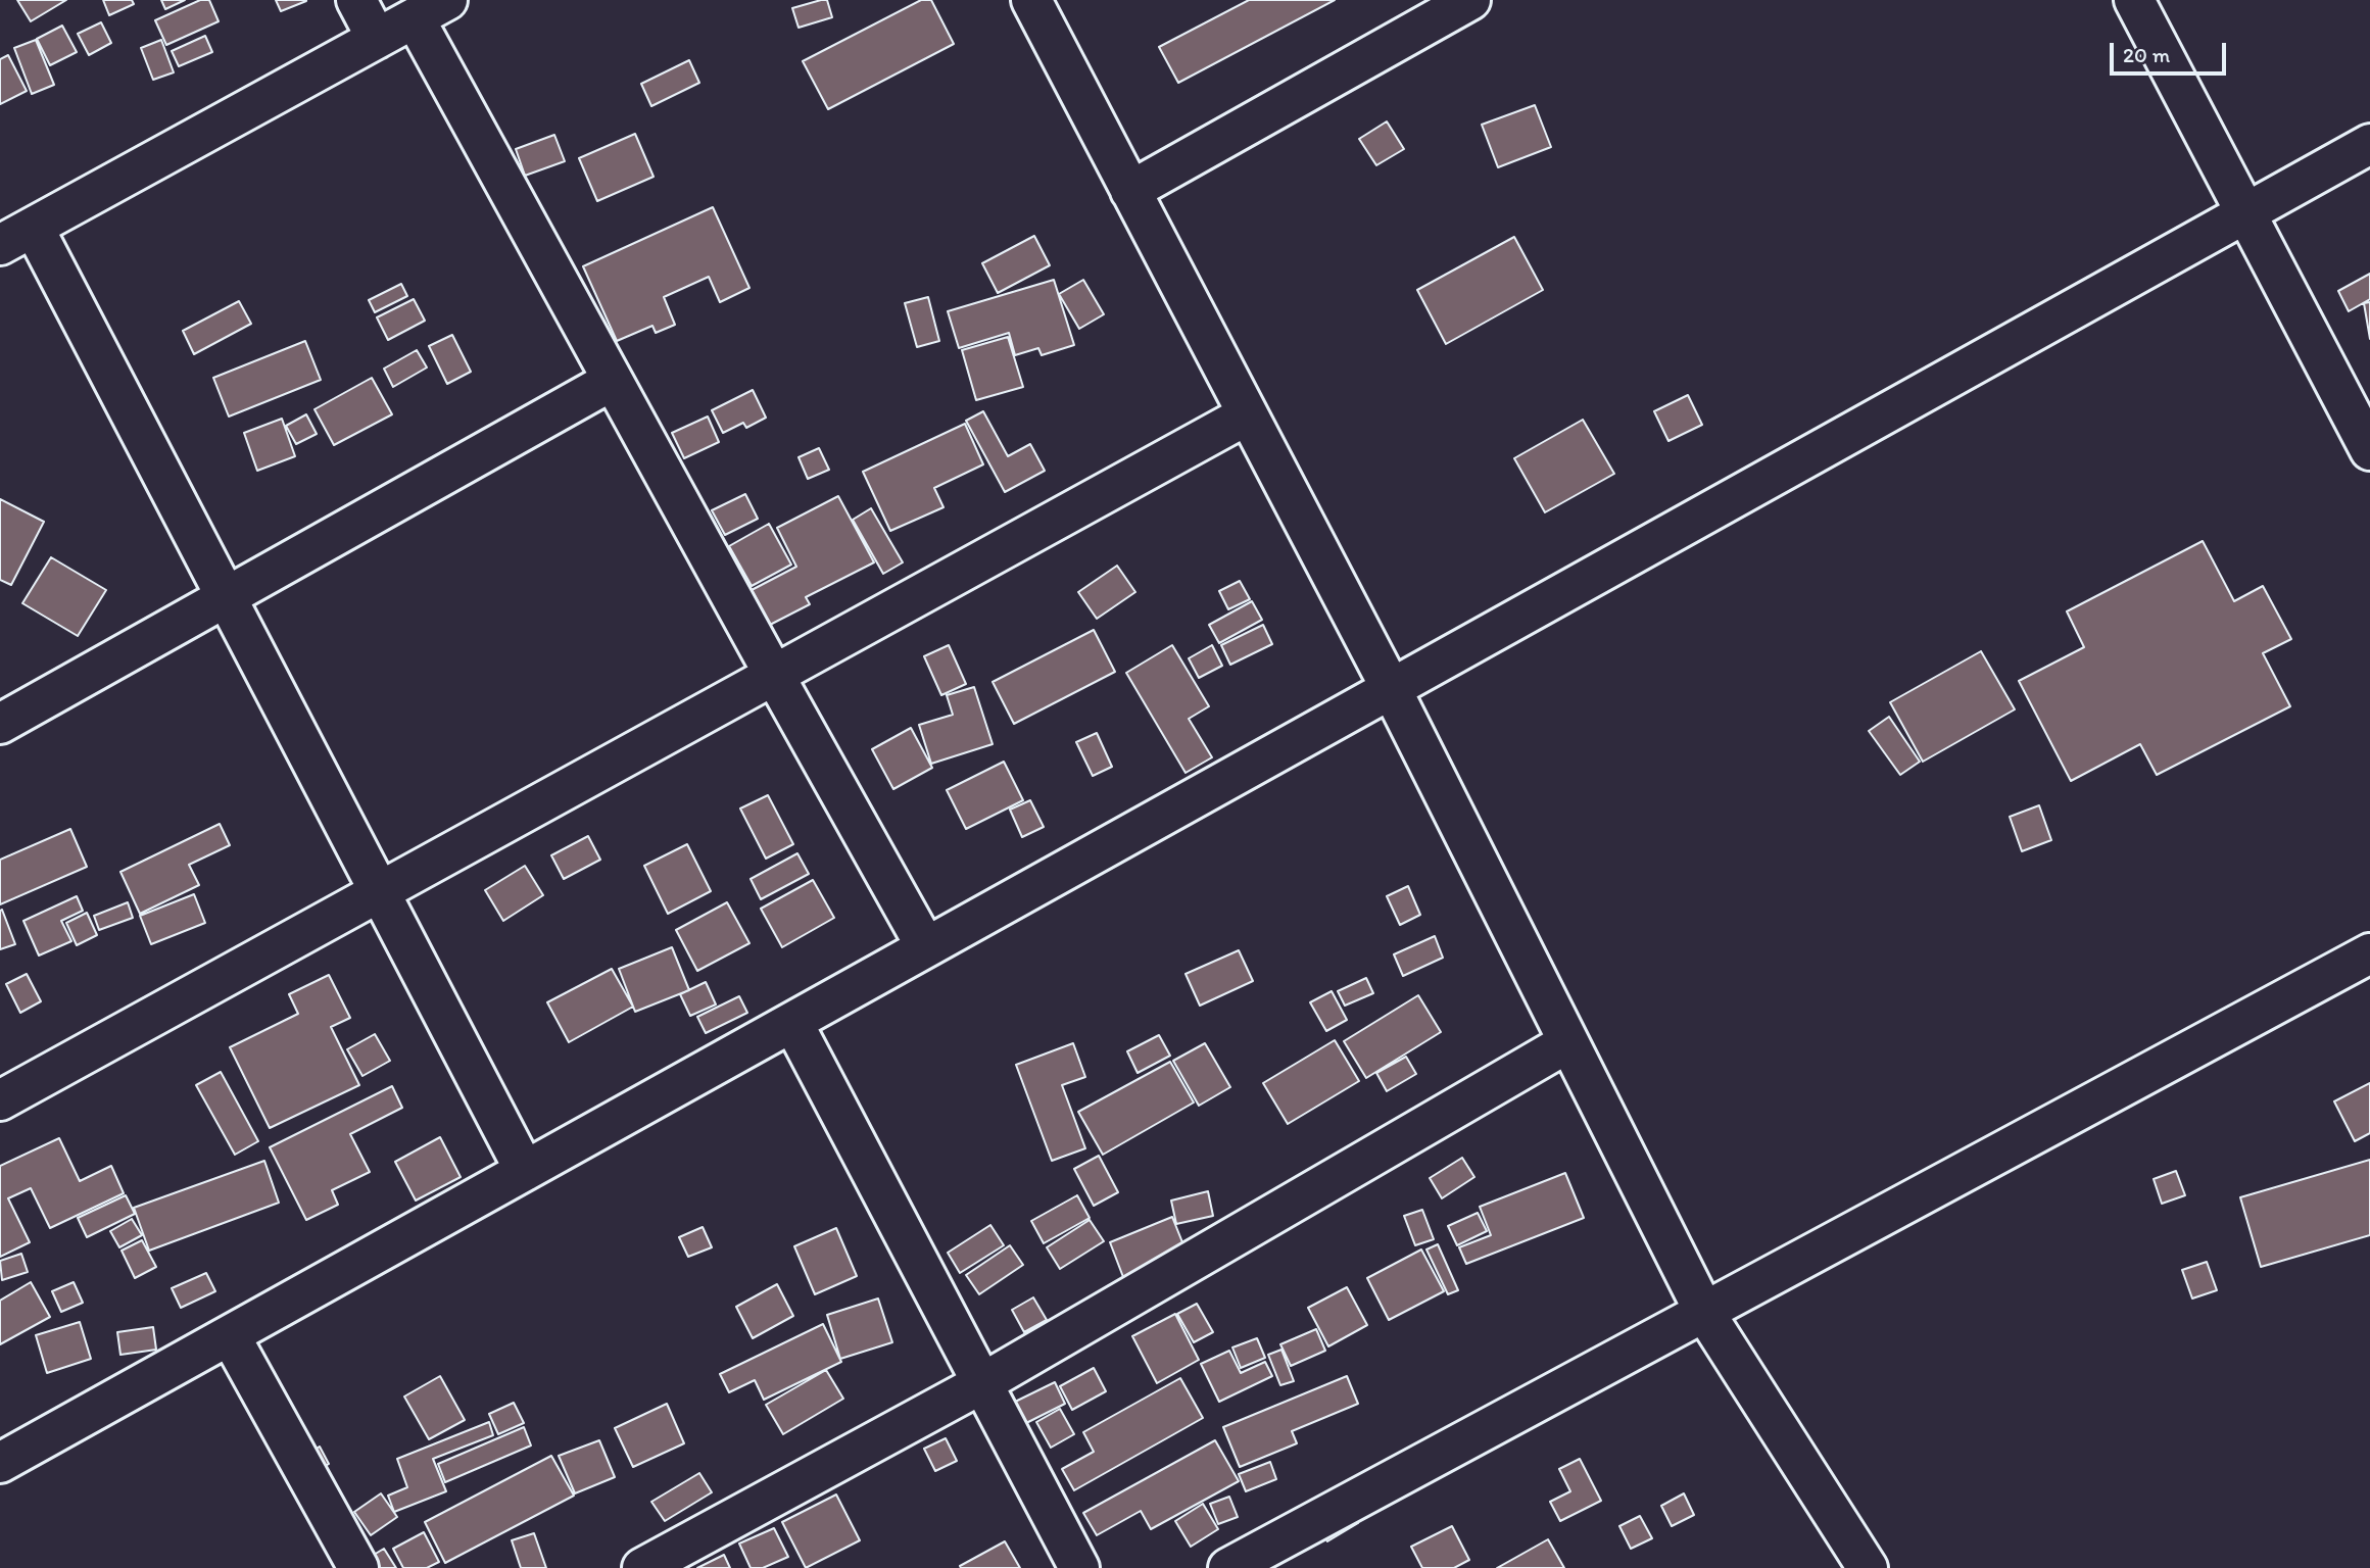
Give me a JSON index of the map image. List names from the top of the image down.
{
  "scale_bar": "20 m"
}
